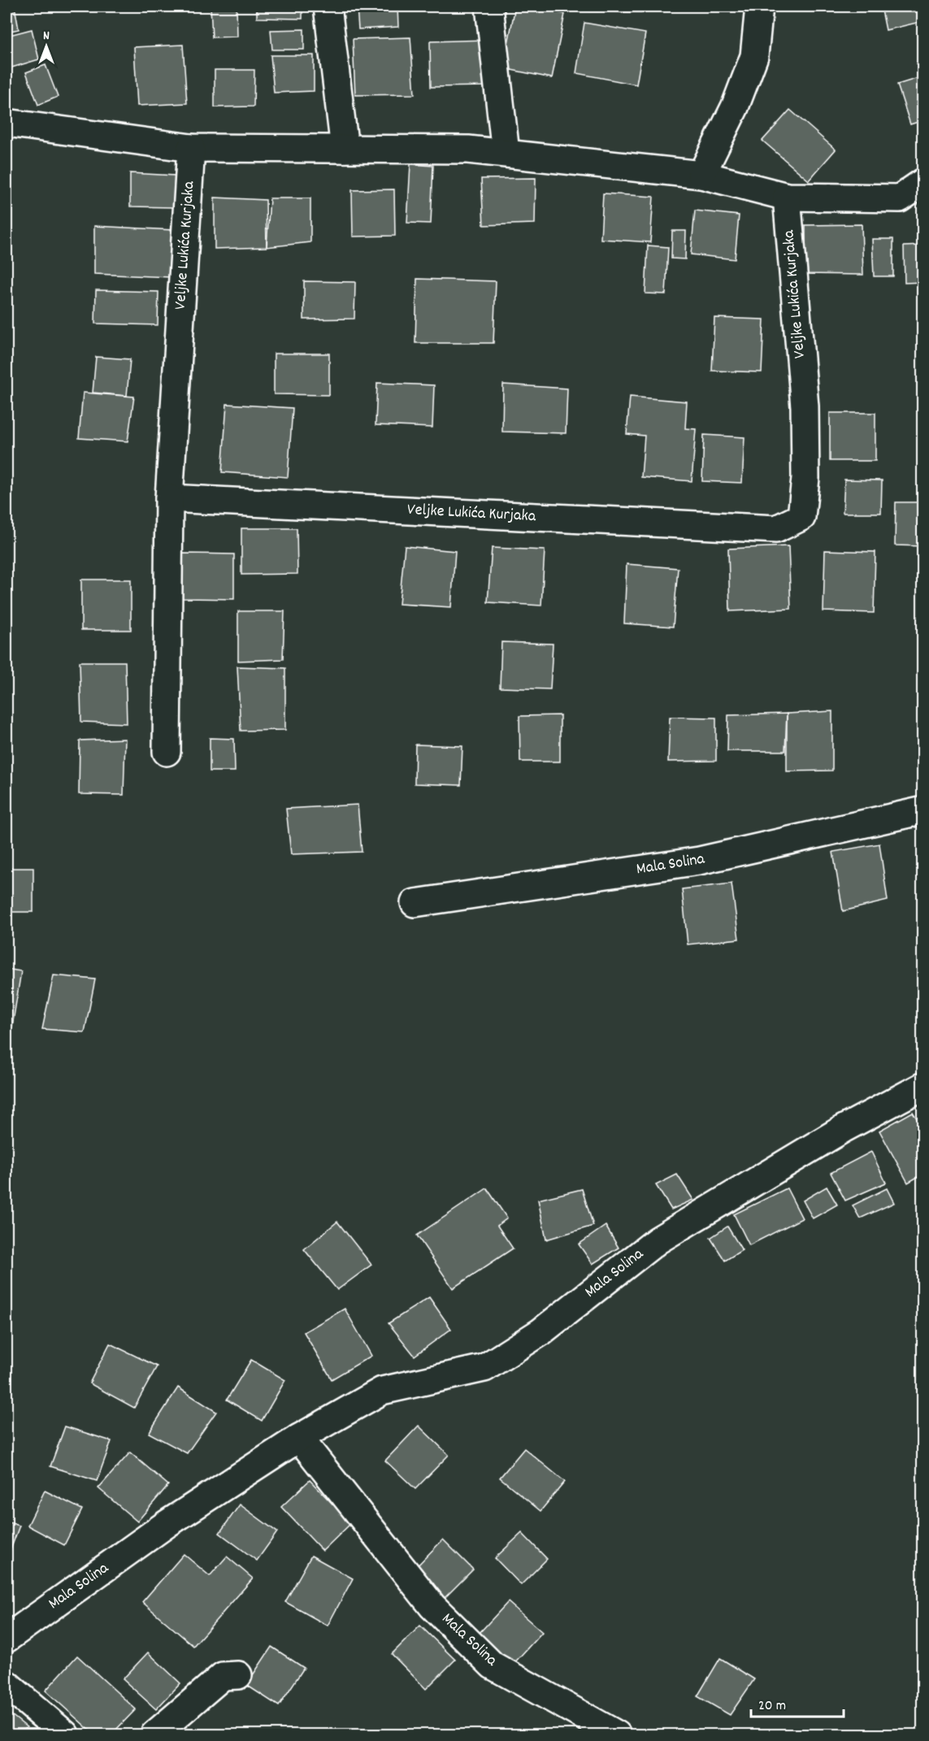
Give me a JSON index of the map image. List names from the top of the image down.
{
  "streets": {
    "street": ["Veljke Lukića Kurjaka", "Mala Solina"]
  },
  "scale_bar": "20 m",
  "north": "top"
}
